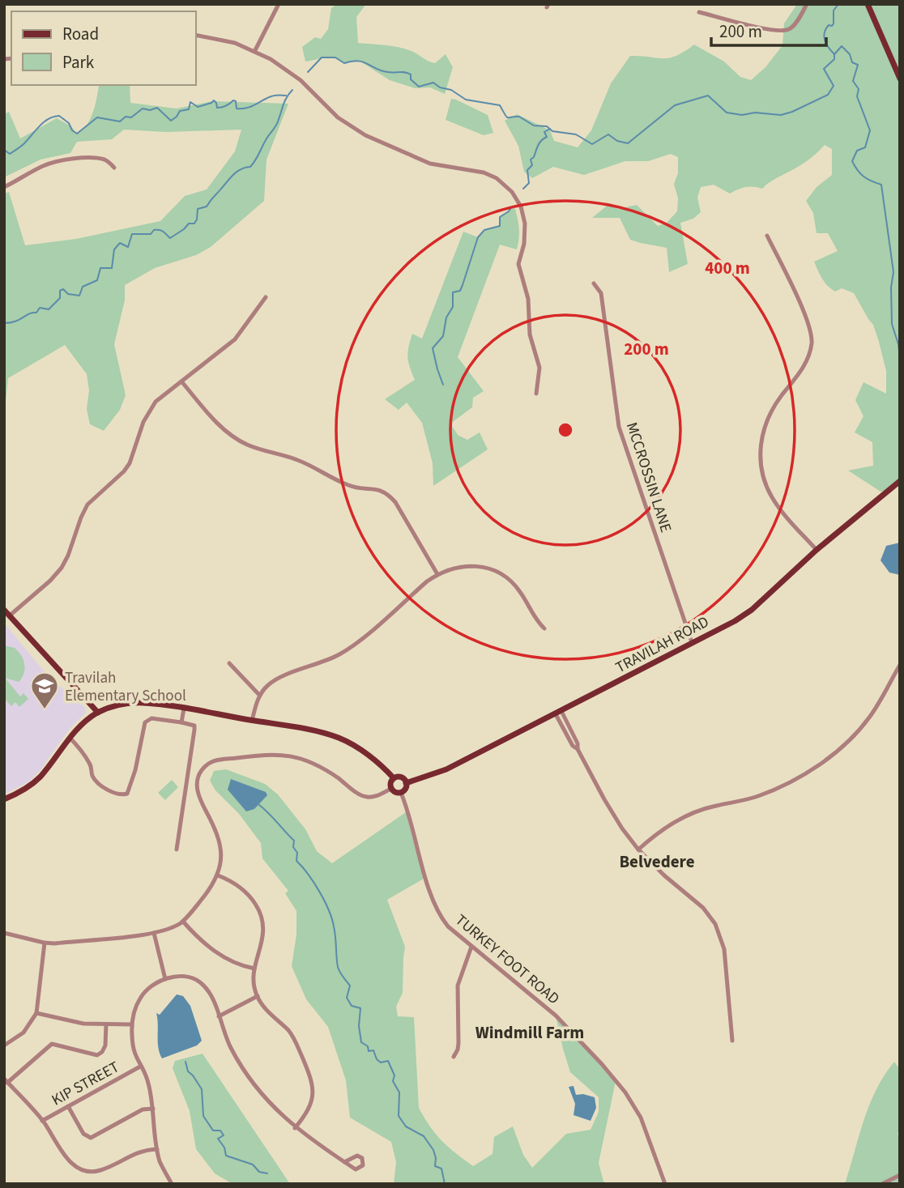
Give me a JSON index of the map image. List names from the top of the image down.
{
  "streets": {
    "main road": ["TRAVILAH ROAD"],
    "street": ["MCCROSSIN LANE", "TURKEY FOOT ROAD", "KIP STREET"]
  },
  "crossings": [
    ["MCCROSSIN LANE", "TRAVILAH ROAD"],
    ["TRAVILAH ROAD", "TURKEY FOOT ROAD"]
  ],
  "districts": ["Belvedere", "Windmill Farm"],
  "places": {
    "school or university": ["Travilah Elementary School"]
  },
  "legend": ["Road", "Park"],
  "scale_bar": "200 m",
  "rings": ["400 m", "200 m"]
}
